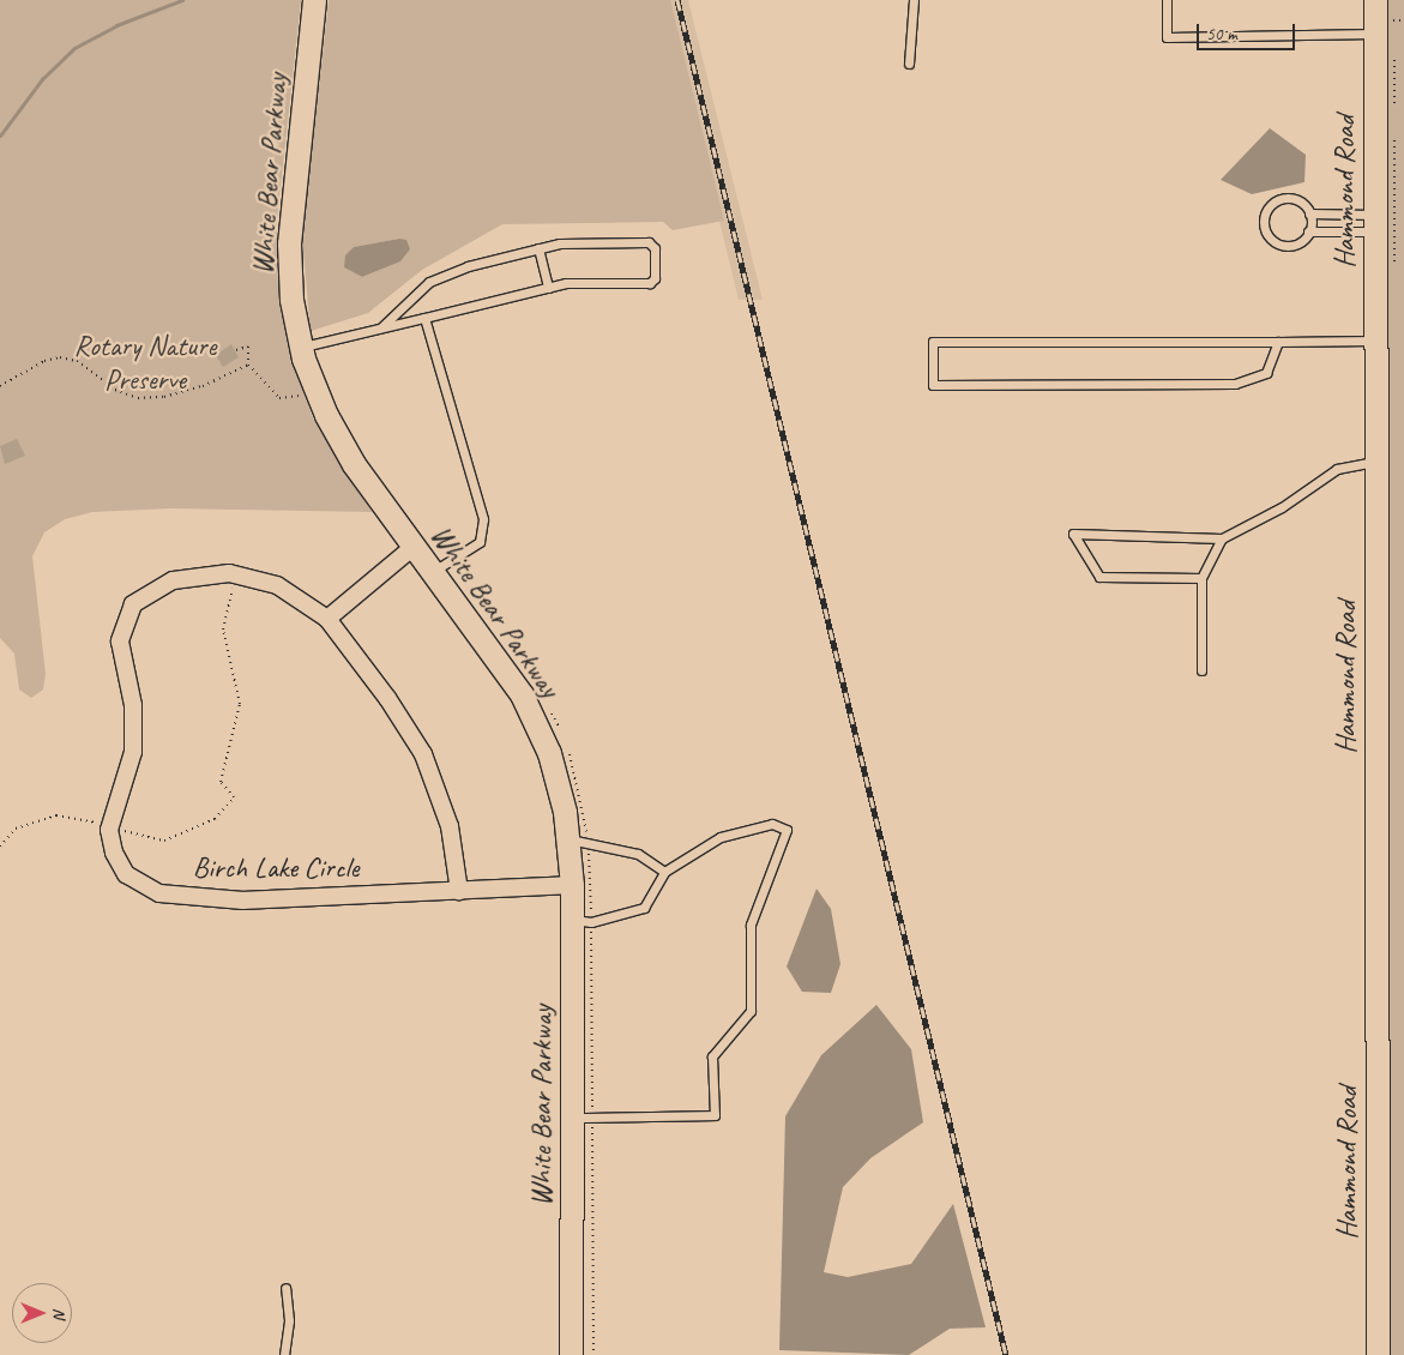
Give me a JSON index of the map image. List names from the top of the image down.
{
  "streets": {
    "street": ["White Bear Parkway", "Hammond Road", "Birch Lake Circle"]
  },
  "crossings": [
    ["White Bear Parkway", "Birch Lake Circle"]
  ],
  "parks": ["Rotary Nature Preserve"],
  "scale_bar": "50 m",
  "north": "right"
}
